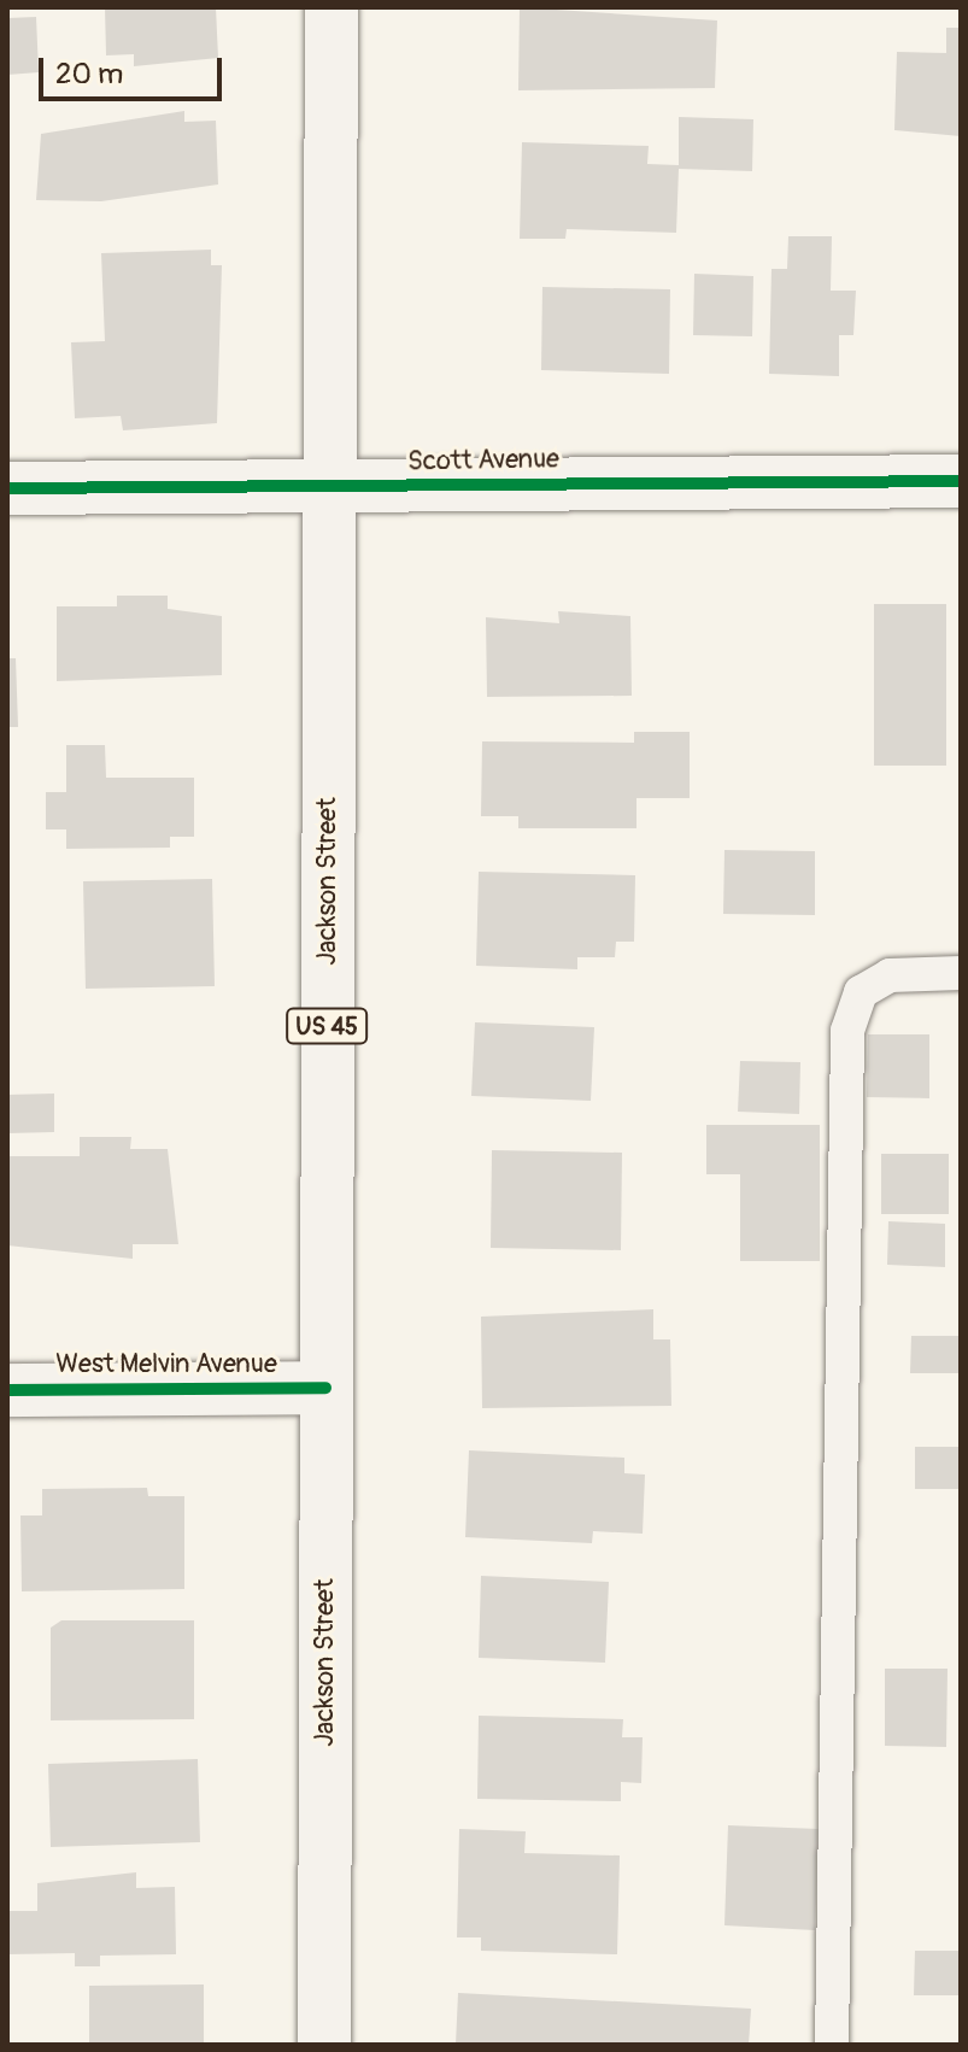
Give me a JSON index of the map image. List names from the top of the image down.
{
  "streets": {
    "main road": [
      "Scott Avenue",
      "Jackson Street",
      "US 45",
      "West Melvin Avenue"
    ]
  },
  "crossings": [
    ["Scott Avenue", "Jackson Street"],
    ["Jackson Street", "West Melvin Avenue"]
  ],
  "scale_bar": "20 m"
}
